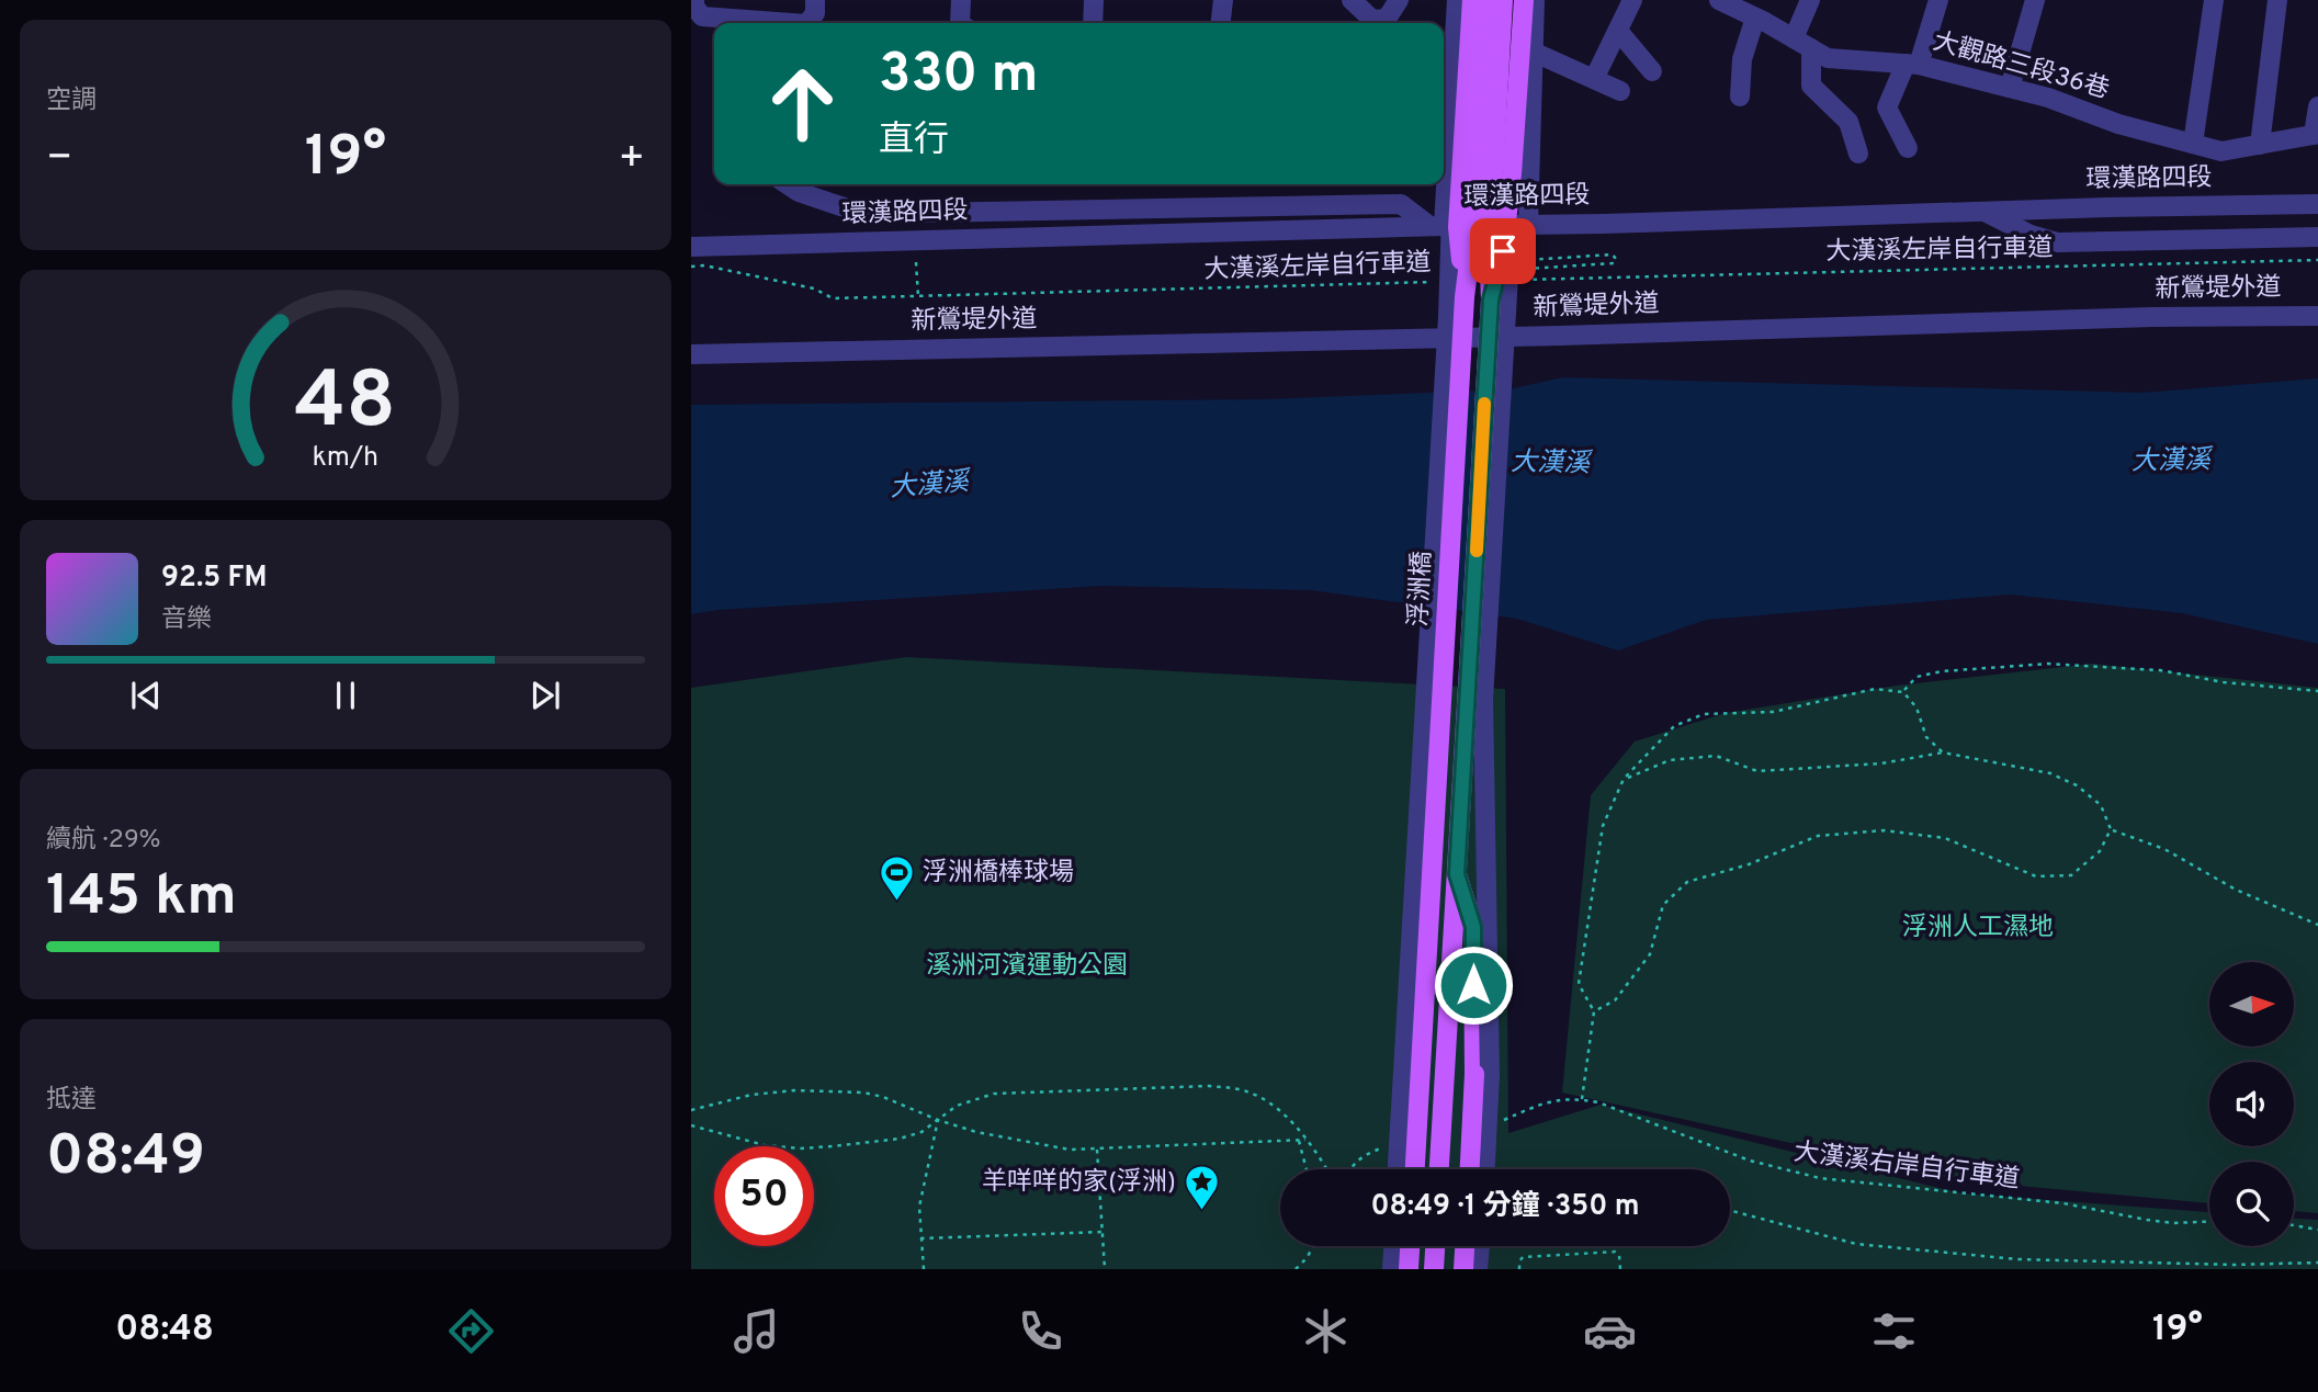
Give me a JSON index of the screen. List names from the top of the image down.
{
  "streets": {
    "main road": ["浮洲橋"],
    "street": ["大觀路三段36巷", "環漢路四段", "新鶯堤外道"],
    "path": ["大漢溪左岸自行車道", "大漢溪右岸自行車道"]
  },
  "water": ["大漢溪"],
  "parks": ["浮洲人工濕地", "溪洲河濱運動公園"],
  "places": {
    "sports": ["浮洲橋棒球場"],
    "place": ["羊咩咩的家(浮洲)"]
  },
  "north": "right",
  "page": {
    "tile": [
      "空調",
      ["續航 · 29%", "145 km"],
      ["抵達", "08:49"]
    ],
    "turn": ["330 m", "直行"],
    "heat": ["−", "19°", "+"],
    "song": ["92.5 FM", "音樂"],
    "limit": "50",
    "trip": "08:49 · 1 分鐘 · 350 m",
    "tabs": ["08:48", "19°"],
    "gauge": ["48", "km/h"]
  }
}
